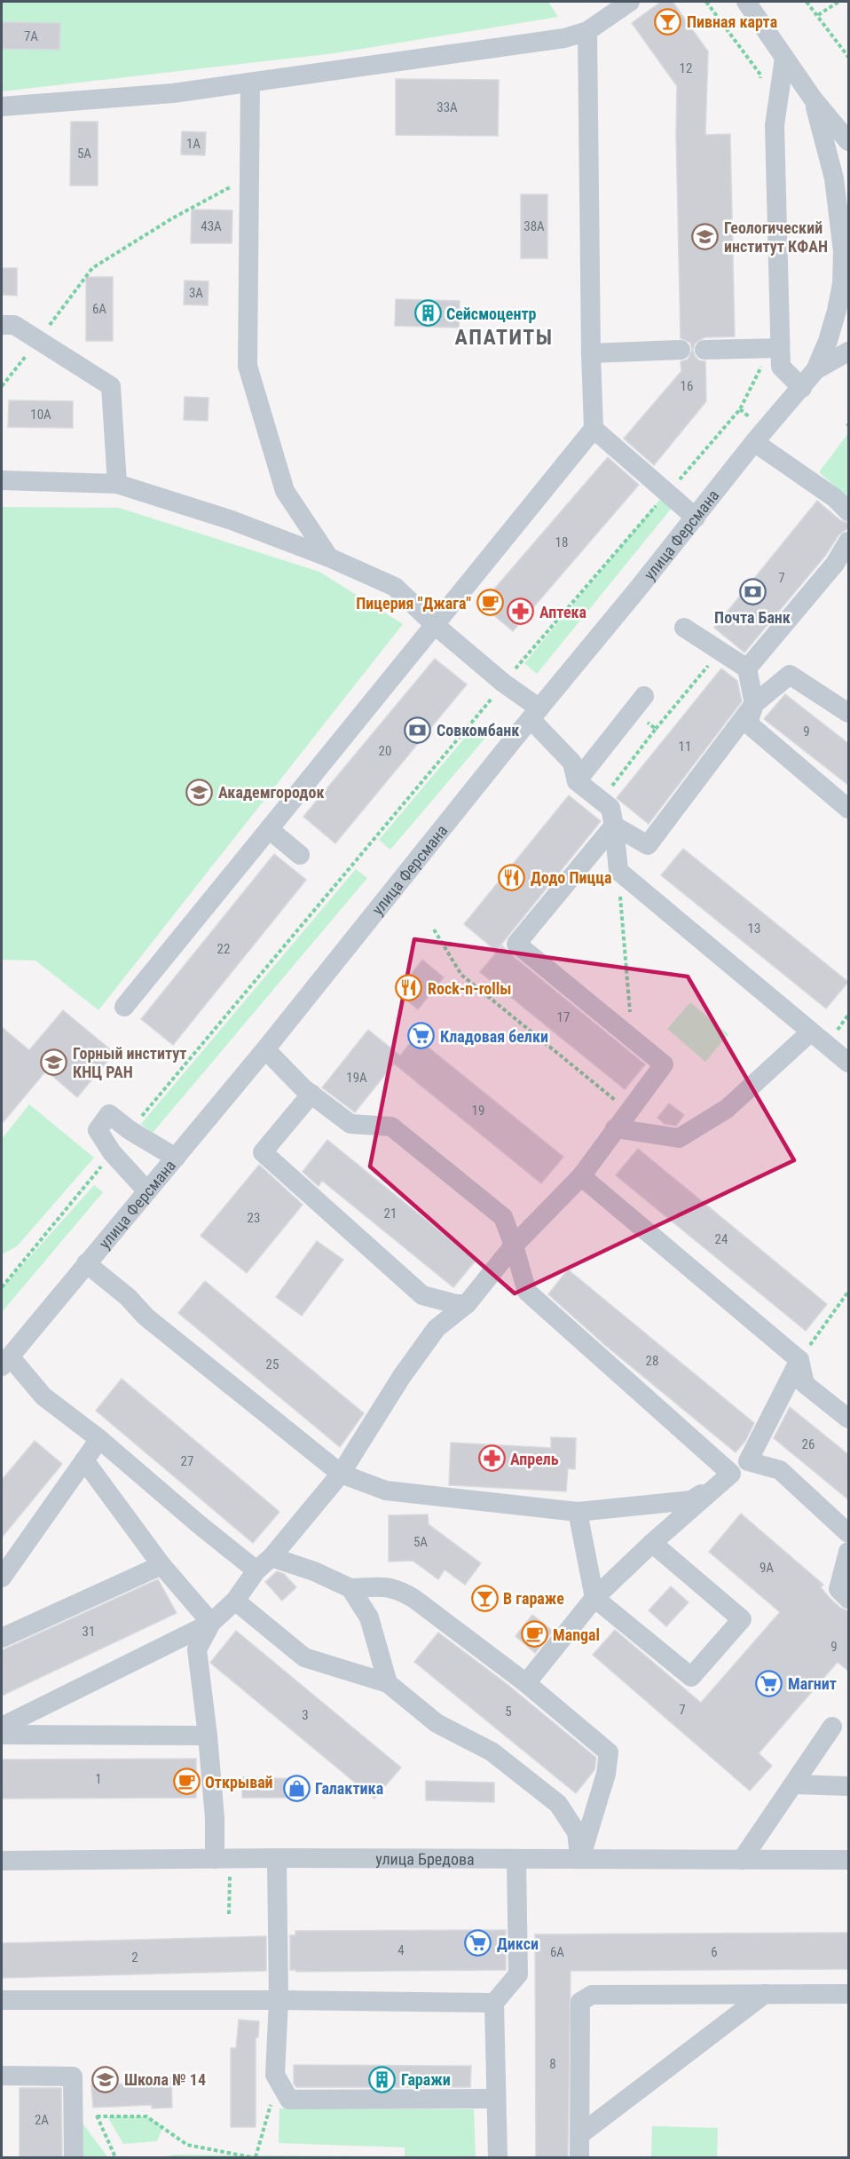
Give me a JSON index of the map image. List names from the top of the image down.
{
  "streets": {
    "street": ["улица Ферсмана", "улица Бредова"]
  },
  "districts": ["АПАТИТЫ"],
  "places": {
    "bar": ["Пивная карта", "В гараже"],
    "school or university": [
      "Геологический институт КФАН",
      "Академгородок",
      "Горный институт КНЦ РАН",
      "Школа № 14"
    ],
    "building": ["Сейсмоцентр", "Гаражи"],
    "bank": ["Почта Банк", "Совкомбанк"],
    "cafe": ["Пицерия \"Джага\"", "Mangal", "Открывай"],
    "pharmacy": ["Аптека", "Апрель"],
    "restaurant": ["Додо Пицца", "Rock-n-rollы"],
    "supermarket": ["Кладовая белки", "Магнит", "Дикси"],
    "shop": ["Галактика"]
  },
  "house_numbers": [
    "7А",
    "12",
    "33А",
    "1А",
    "5А",
    "43А",
    "38А",
    "3А",
    "6А",
    "16",
    "10А",
    "18",
    "7",
    "9",
    "11",
    "20",
    "13",
    "22",
    "17",
    "19А",
    "19",
    "21",
    "23",
    "24",
    "28",
    "25",
    "26",
    "27",
    "5А",
    "9А",
    "31",
    "9",
    "7",
    "5",
    "3",
    "1",
    "4",
    "6А",
    "6",
    "2",
    "8",
    "2А"
  ]
}
